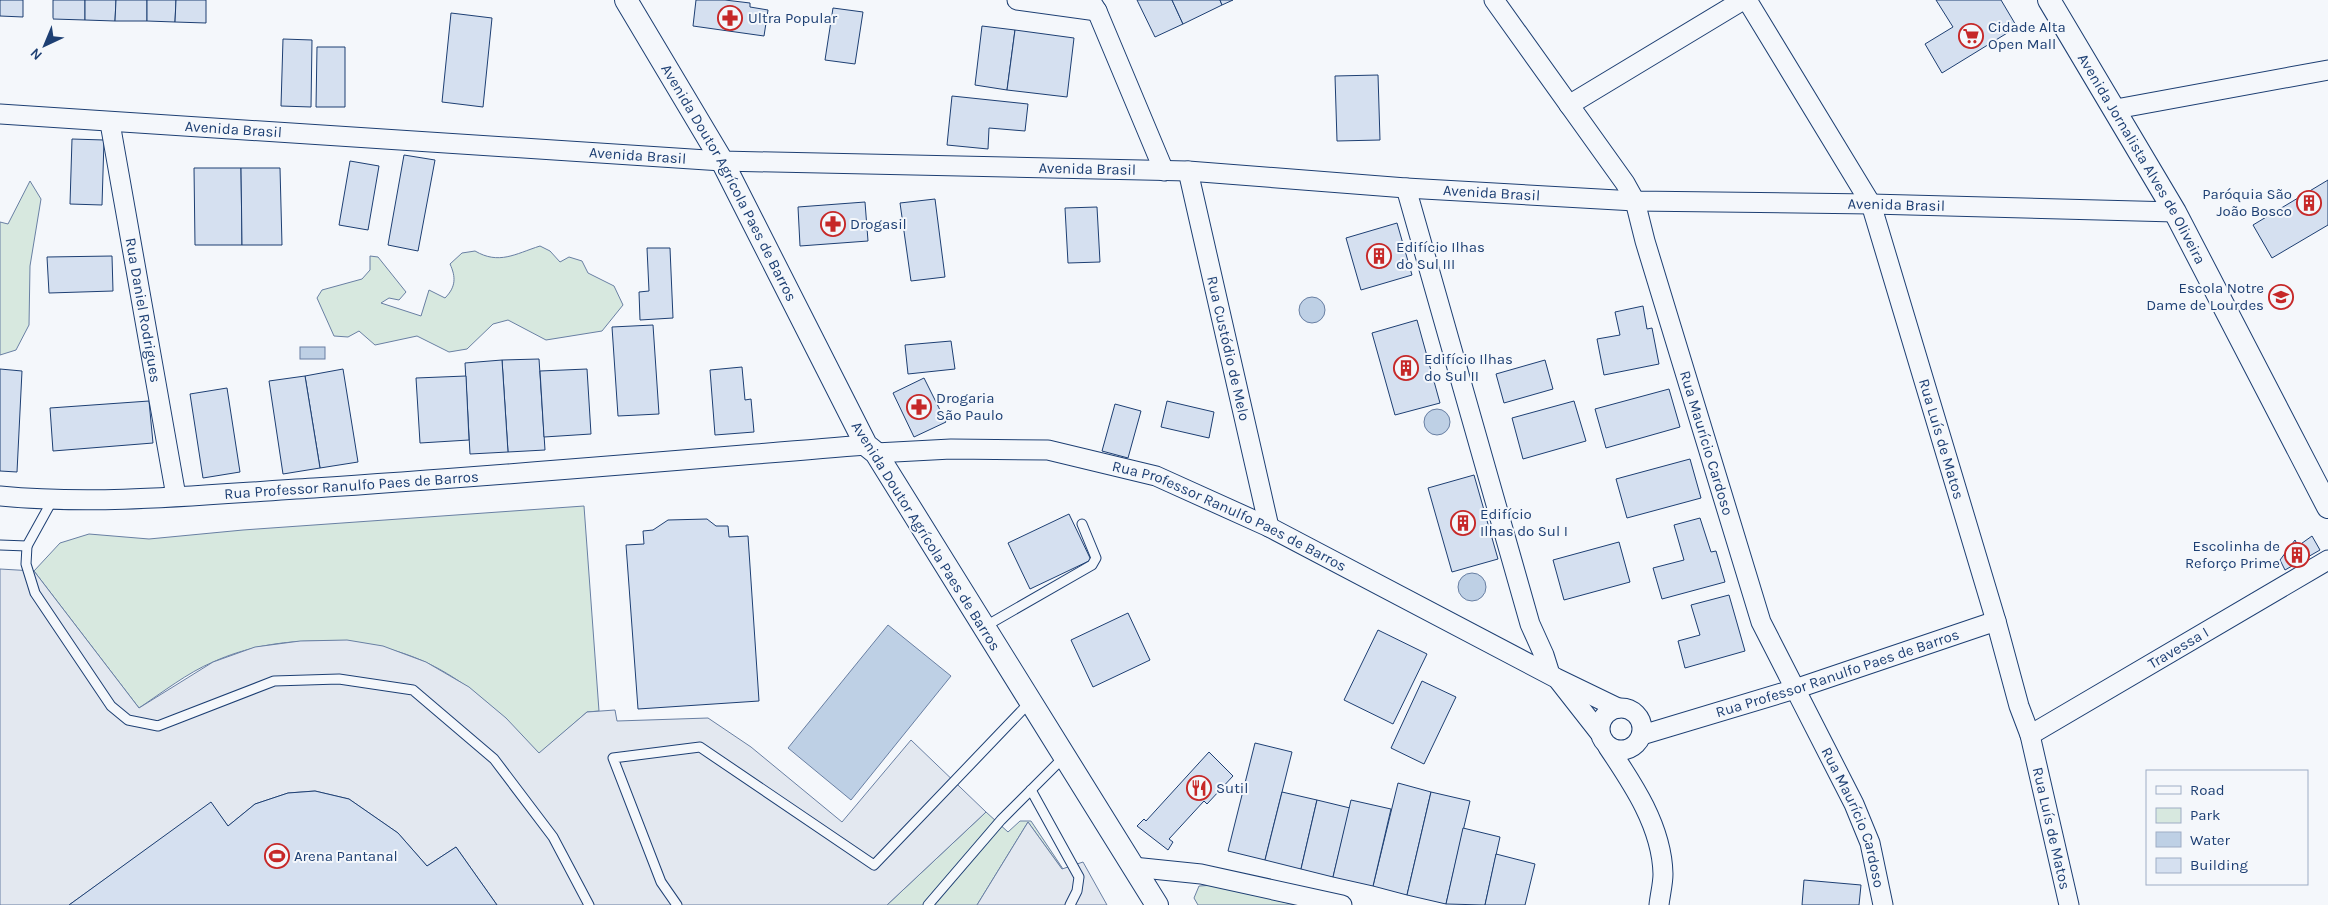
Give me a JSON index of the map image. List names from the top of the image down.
{
  "streets": {
    "street": [
      "Avenida Brasil",
      "Avenida Jornalista Alves de Oliveira",
      "Avenida Doutor Agrícola Paes de Barros",
      "Rua Daniel Rodrigues",
      "Rua Custódio de Melo",
      "Rua Luís de Matos",
      "Rua Maurício Cardoso",
      "Rua Professor Ranulfo Paes de Barros",
      "Travessa I"
    ]
  },
  "crossings": [
    ["Avenida Brasil", "Avenida Jornalista Alves de Oliveira"],
    ["Avenida Brasil", "Avenida Doutor Agrícola Paes de Barros"],
    ["Avenida Brasil", "Rua Daniel Rodrigues"],
    ["Avenida Brasil", "Rua Custódio de Melo"],
    ["Avenida Brasil", "Rua Luís de Matos"],
    ["Avenida Brasil", "Rua Maurício Cardoso"],
    ["Avenida Doutor Agrícola Paes de Barros", "Rua Professor Ranulfo Paes de Barros"],
    ["Rua Daniel Rodrigues", "Rua Professor Ranulfo Paes de Barros"],
    ["Rua Custódio de Melo", "Rua Professor Ranulfo Paes de Barros"],
    ["Rua Luís de Matos", "Rua Professor Ranulfo Paes de Barros"],
    ["Rua Luís de Matos", "Travessa I"],
    ["Rua Maurício Cardoso", "Rua Professor Ranulfo Paes de Barros"]
  ],
  "places": {
    "pharmacy": ["Ultra Popular", "Drogasil", "Drogaria São Paulo"],
    "supermarket": ["Cidade Alta Open Mall"],
    "building": [
      "Paróquia São João Bosco",
      "Edifício Ilhas do Sul III",
      "Edifício Ilhas do Sul II",
      "Edifício Ilhas do Sul I",
      "Escolinha de Reforço Prime"
    ],
    "school or university": ["Escola Notre Dame de Lourdes"],
    "restaurant": ["Sutil"],
    "sports": ["Arena Pantanal"]
  },
  "legend": [
    "Road",
    "Park",
    "Water",
    "Building"
  ],
  "north": "bottom left"
}
